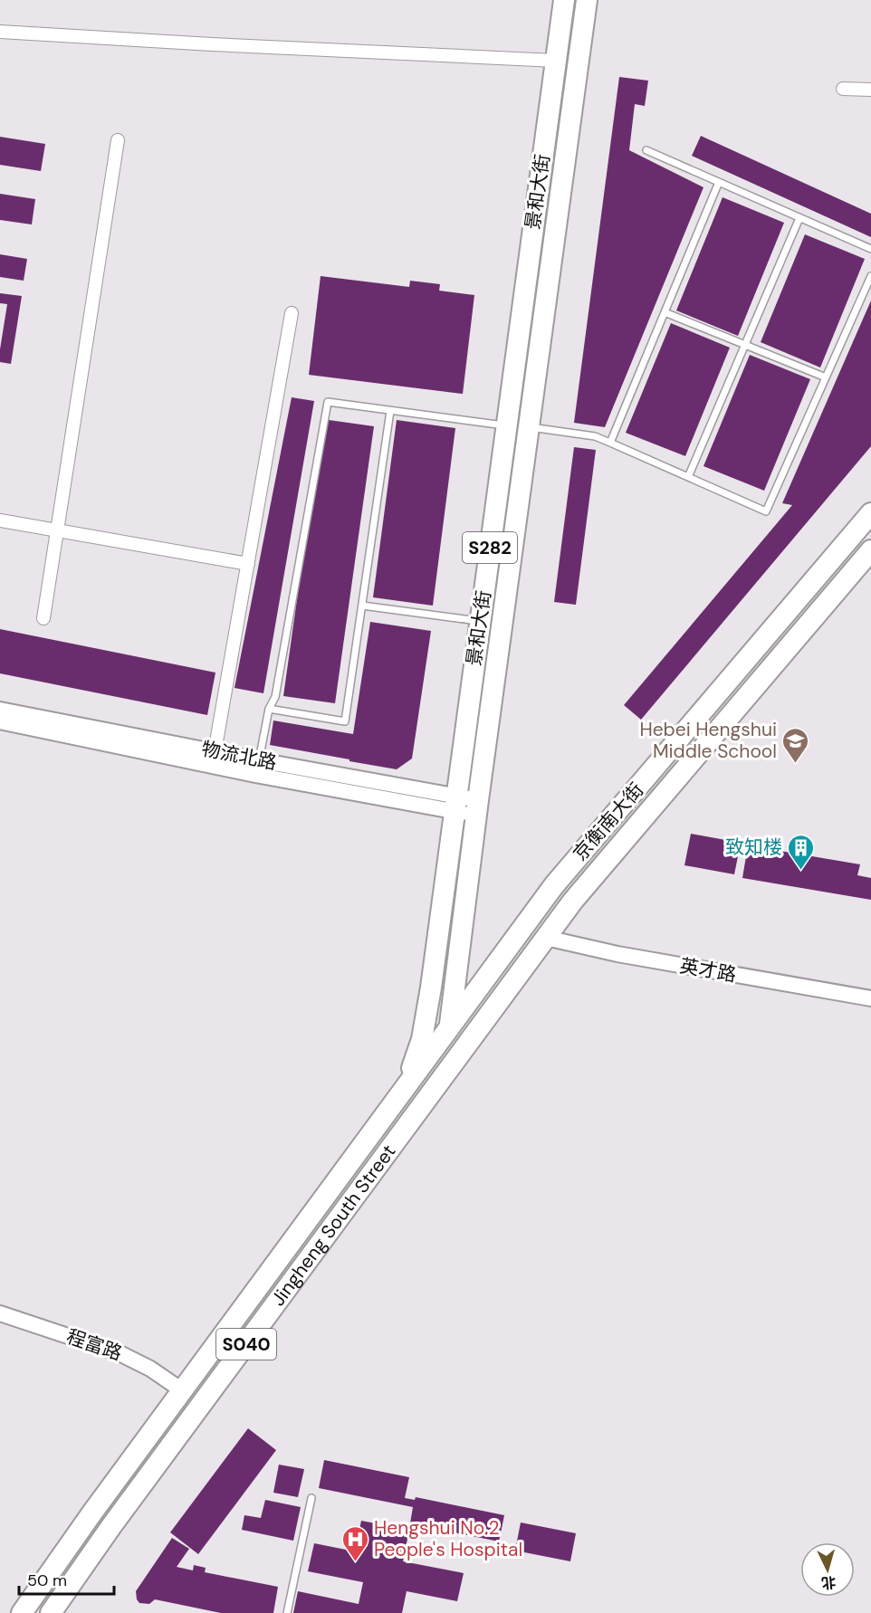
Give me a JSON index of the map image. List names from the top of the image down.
{
  "streets": {
    "main road": [
      "景和大街",
      "S282",
      "京衡南大街",
      "Jingheng South Street",
      "S040"
    ],
    "street": ["物流北路", "英才路", "程富路"]
  },
  "crossings": [
    ["景和大街", "物流北路"],
    ["景和大街", "京衡南大街"],
    ["景和大街", "Jingheng South Street"],
    ["京衡南大街", "英才路"],
    ["京衡南大街", "Jingheng South Street"],
    ["Jingheng South Street", "程富路"]
  ],
  "places": {
    "school or university": ["Hebei Hengshui Middle School"],
    "building": ["致知楼"],
    "hospital": ["Hengshui No.2 People's Hospital"]
  },
  "scale_bar": "50 m",
  "north": "bottom"
}
